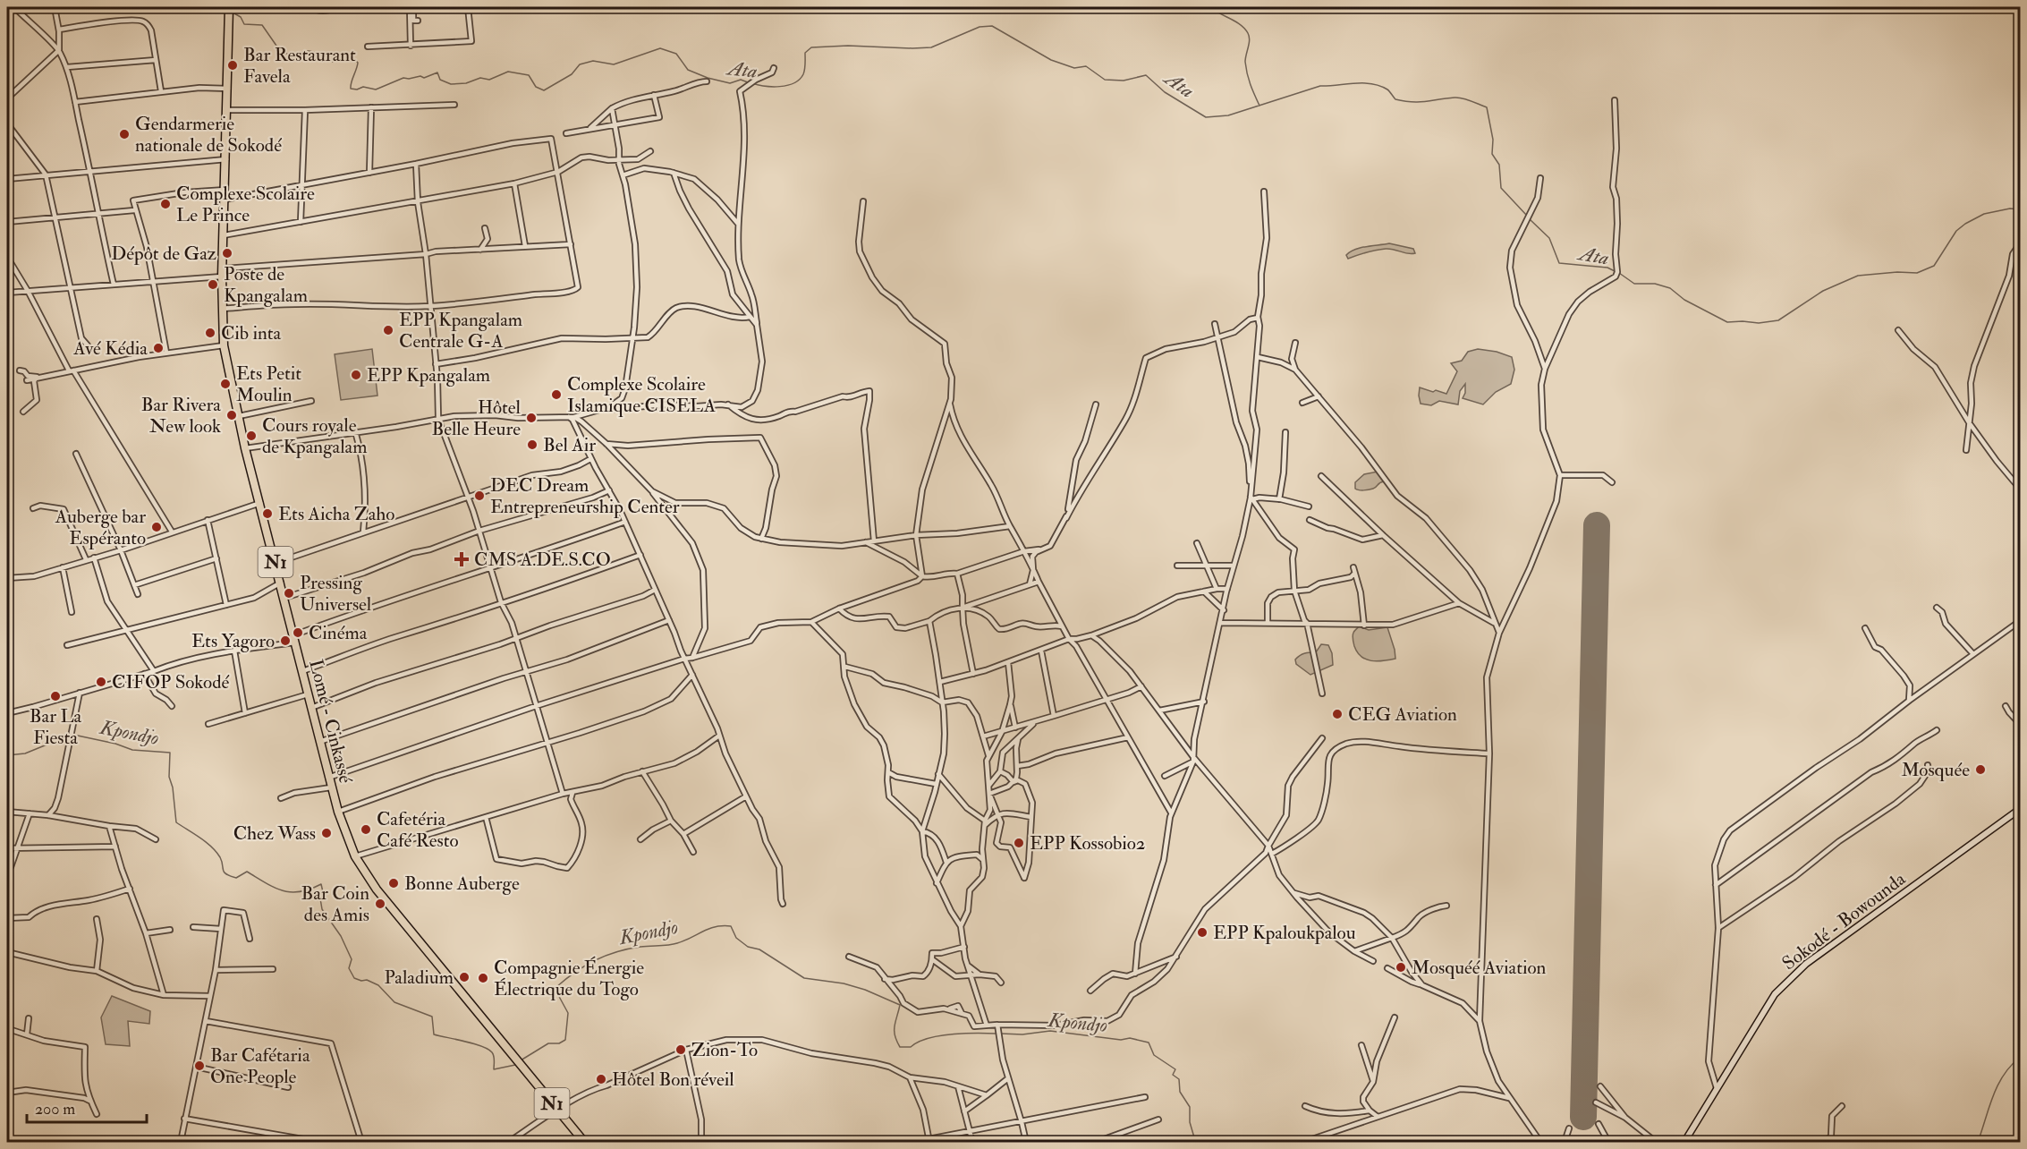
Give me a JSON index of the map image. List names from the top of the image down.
{
  "streets": {
    "highway": ["N1", "Lomé - Cinkassé"],
    "main road": ["Sokodé - Bowounda"]
  },
  "water": ["Ata", "Kpondjo"],
  "places": {
    "other": [
      "Bar Restaurant Favela",
      "Gendarmerie nationale de Sokodé",
      "Complexe Scolaire Le Prince",
      "Dépôt de Gaz",
      "Poste de Kpangalam",
      "EPP Kpangalam Centrale G-A",
      "Cib inta",
      "Avé Kédia",
      "EPP Kpangalam",
      "Ets Petit Moulin",
      "Complexe Scolaire Islamique CISELA",
      "Bar Rivera New look",
      "Hôtel Belle Heure",
      "Cours royale de Kpangalam",
      "Bel Air",
      "DEC Dream Entrepreneurship Center",
      "Ets Aicha Zaho",
      "Auberge bar Espéranto",
      "Pressing Universel",
      "Cinéma",
      "Ets Yagoro",
      "CIFOP Sokodé",
      "Bar La Fiesta",
      "CEG Aviation",
      "Mosquée",
      "Cafetéria Café Resto",
      "Chez Wass",
      "EPP Kossobio2",
      "Bonne Auberge",
      "Bar Coin des Amis",
      "EPP Kpaloukpalou",
      "Mosquéé Aviation",
      "Paladium",
      "Compagnie Énergie Électrique du Togo",
      "Zion-To",
      "Bar Cafétaria One People",
      "Hôtel Bon réveil"
    ],
    "health": ["CMS A.DE.S.CO"]
  },
  "scale_bar": "200 m"
}
